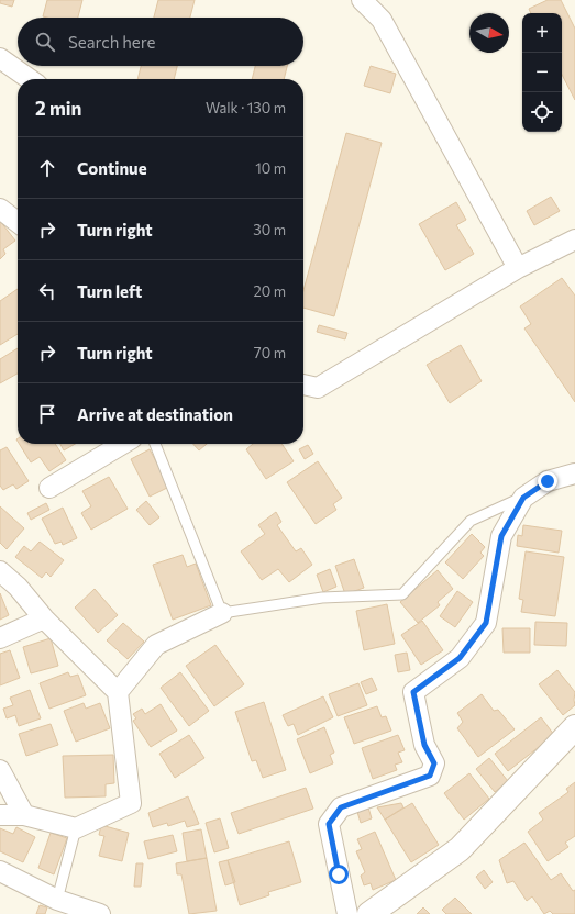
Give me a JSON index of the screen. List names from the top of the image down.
{
  "north": "right",
  "page": {
    "map_buttons": ["+", "−"],
    "search": "Search here",
    "heading": ["2 min", "Walk · 130 m"],
    "list": [
      ["Continue", "10 m"],
      ["Turn right", "30 m"],
      ["Turn left", "20 m"],
      ["Turn right", "70 m"],
      "Arrive at destination"
    ]
  }
}
